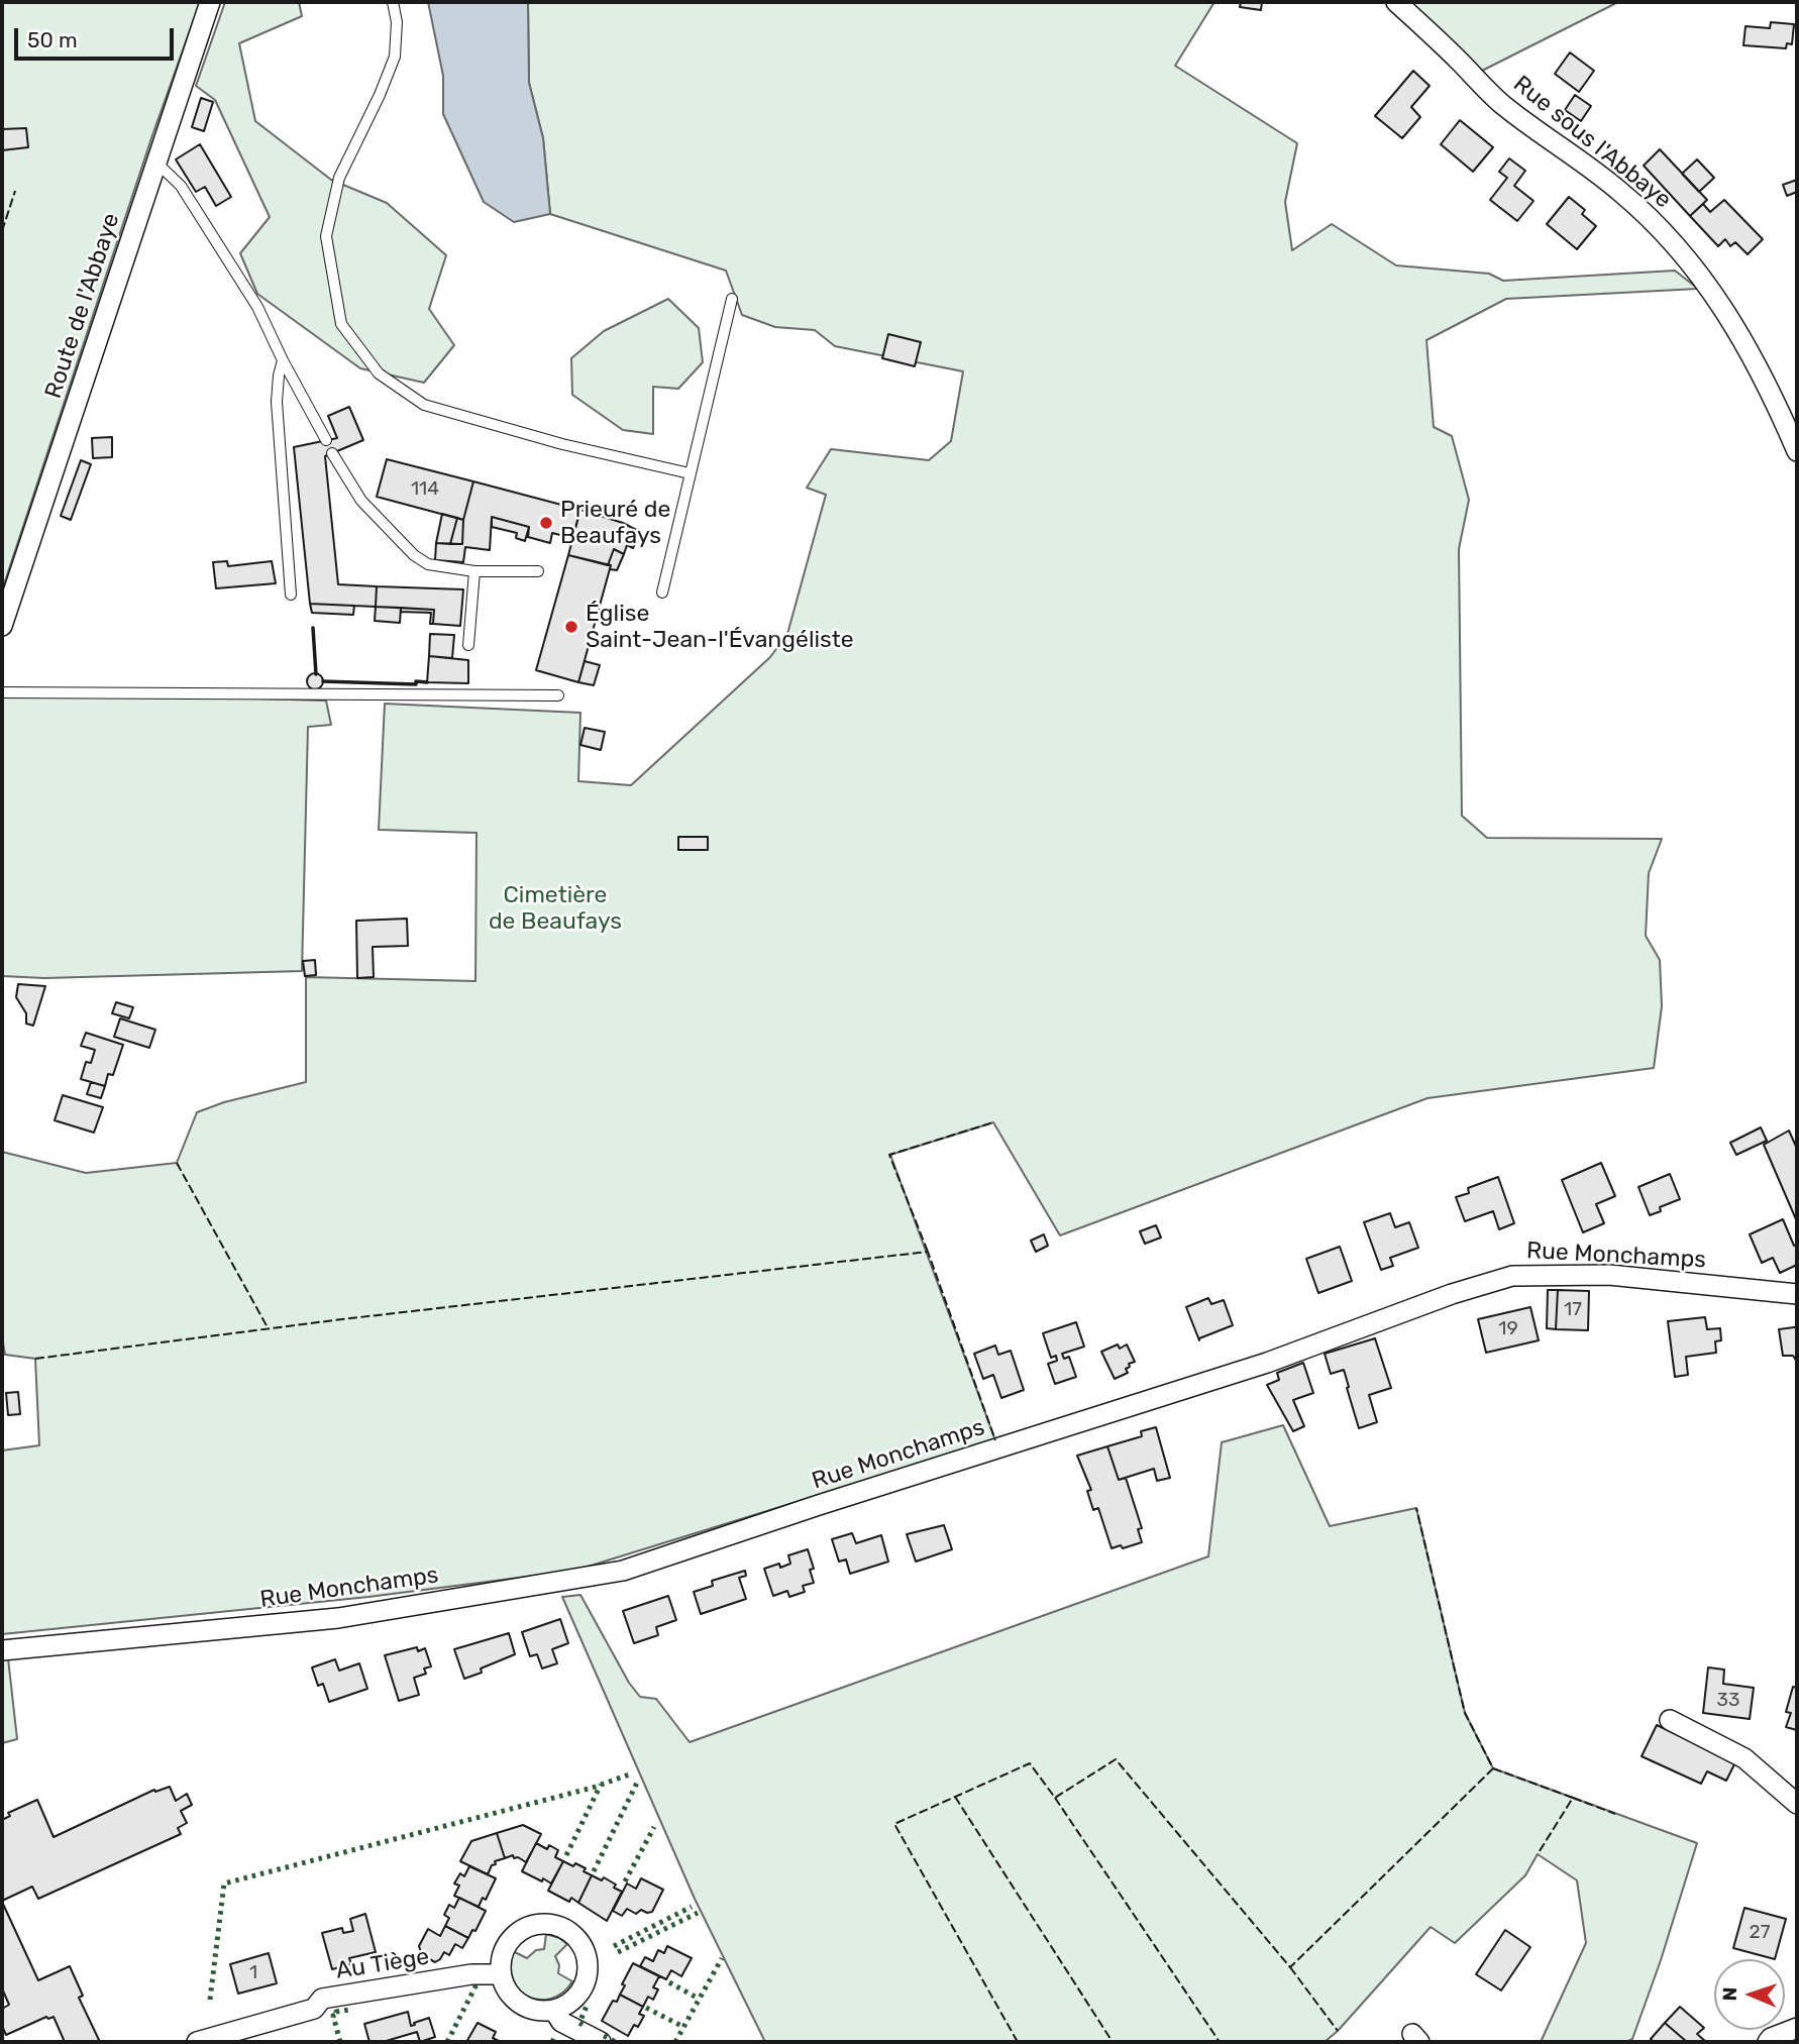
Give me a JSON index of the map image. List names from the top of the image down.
{
  "streets": {
    "street": [
      "Rue sous l'Abbaye",
      "Route de l'Abbaye",
      "Rue Monchamps",
      "Au Tiège"
    ]
  },
  "parks": ["Cimetière de Beaufays"],
  "places": ["Prieuré de Beaufays", "Église Saint-Jean-l'Évangéliste"],
  "house_numbers": [
    "114",
    "17",
    "19",
    "33",
    "27",
    "1"
  ],
  "scale_bar": "50 m",
  "north": "left"
}
